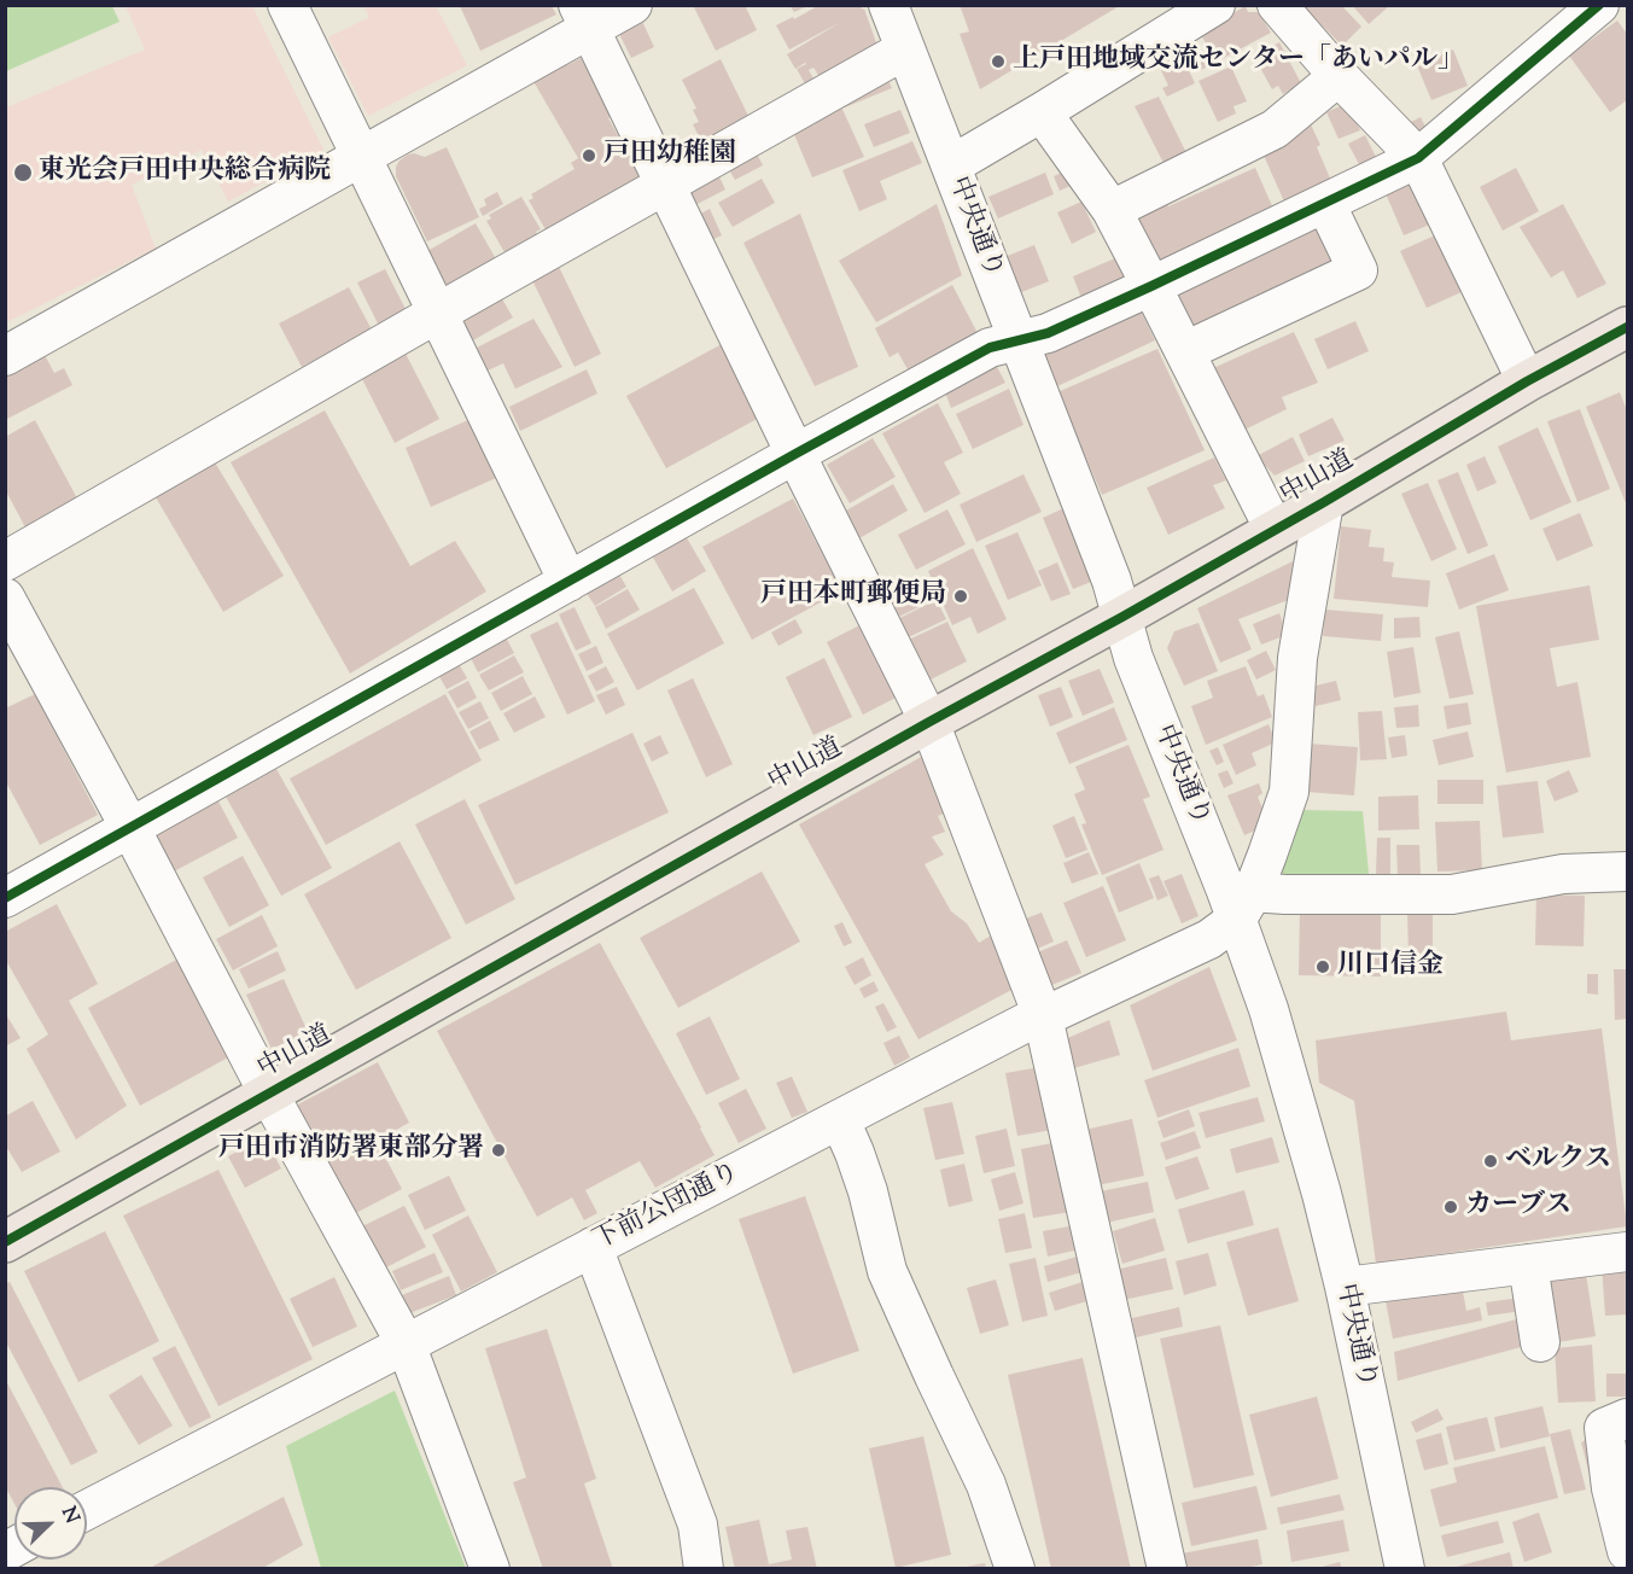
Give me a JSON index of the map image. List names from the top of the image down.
{
  "streets": {
    "highway": ["中山道"],
    "street": ["中央通り", "下前公団通り"]
  },
  "crossings": [
    ["中央通り", "中山道"],
    ["中央通り", "下前公団通り"]
  ],
  "places": [
    "上戸田地域交流センター「あいパル」",
    "戸田幼稚園",
    "東光会戸田中央総合病院",
    "戸田本町郵便局",
    "川口信金",
    "戸田市消防署東部分署",
    "ベルクス",
    "カーブス"
  ],
  "north": "top right"
}
